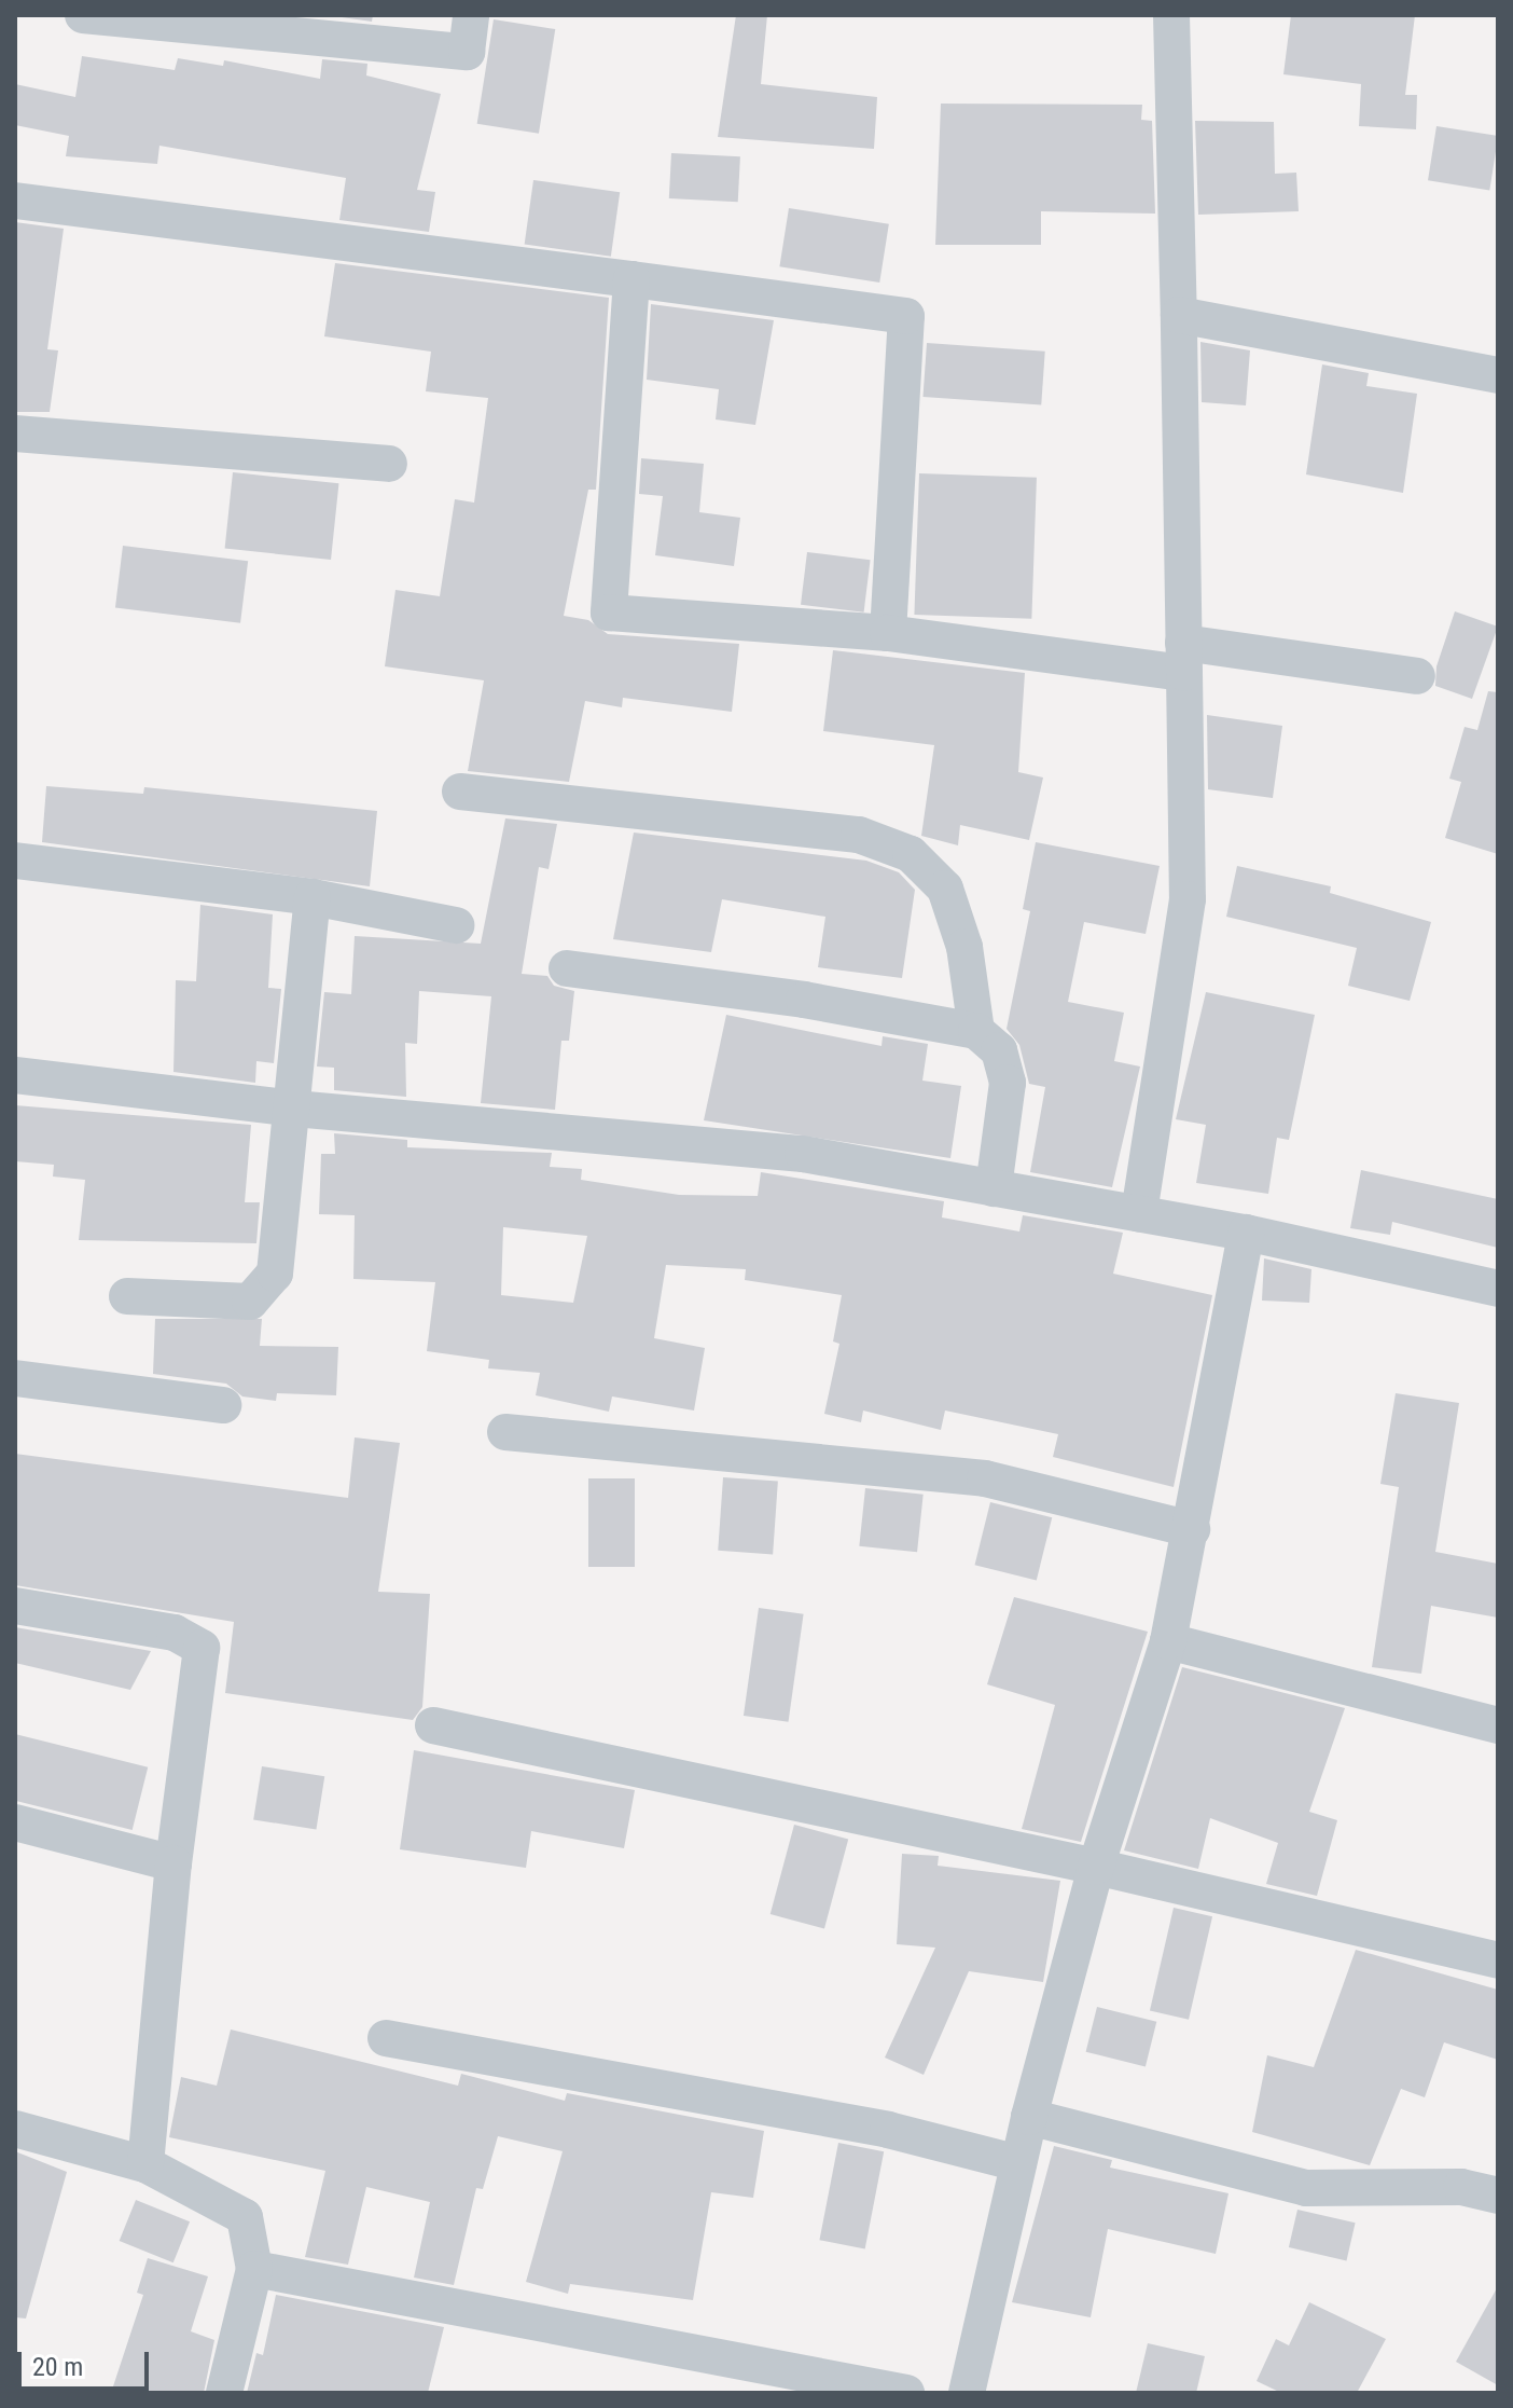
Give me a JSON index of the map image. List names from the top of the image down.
{
  "scale_bar": "20 m"
}
